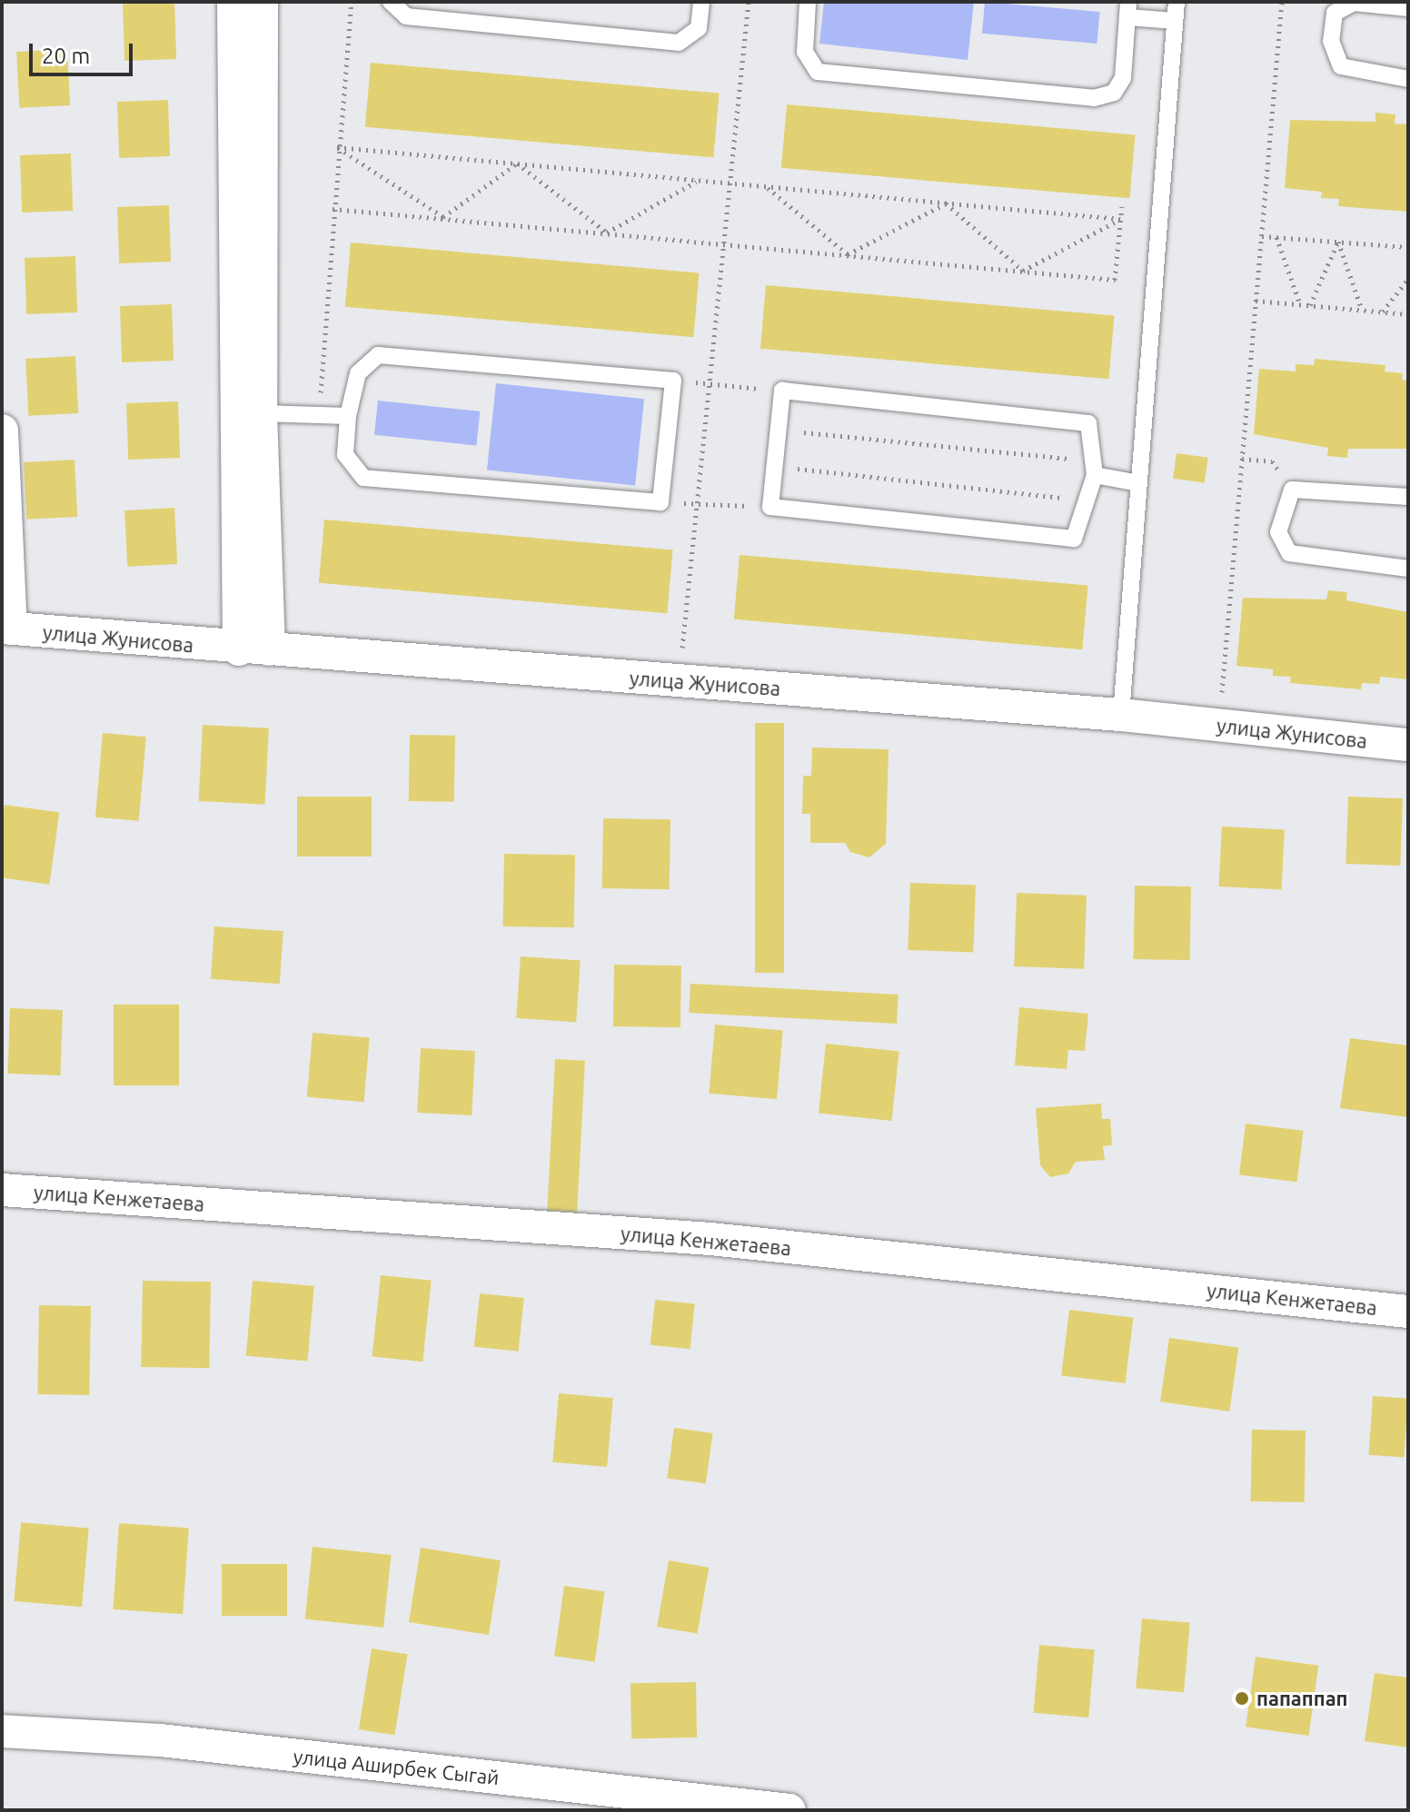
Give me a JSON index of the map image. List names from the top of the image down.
{
  "streets": {
    "street": ["улица Жунисова", "улица Кенжетаева", "улица Аширбек Сыгай"]
  },
  "places": ["папаппап"],
  "scale_bar": "20 m"
}
